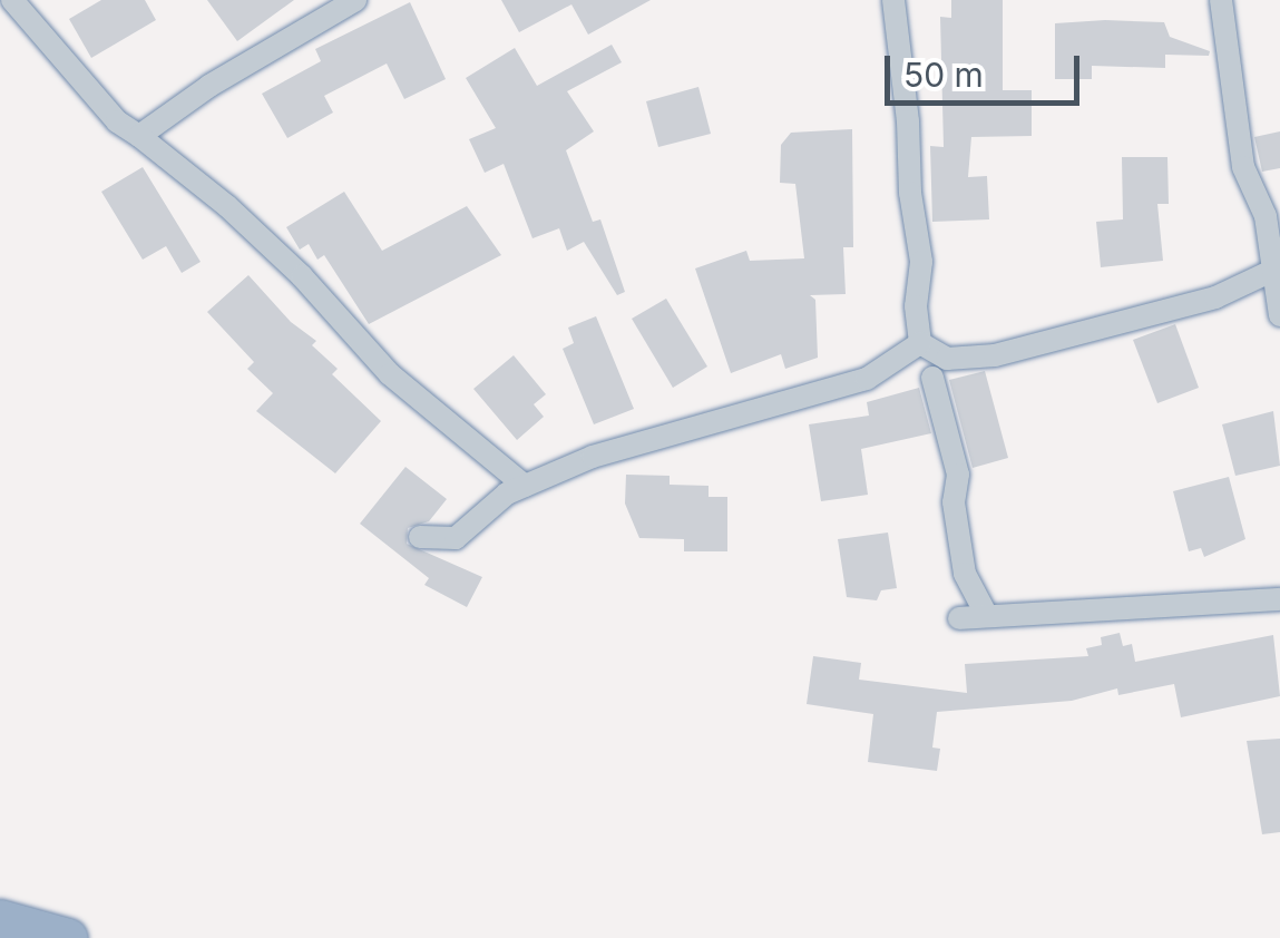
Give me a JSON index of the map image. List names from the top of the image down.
{
  "scale_bar": "50 m"
}
